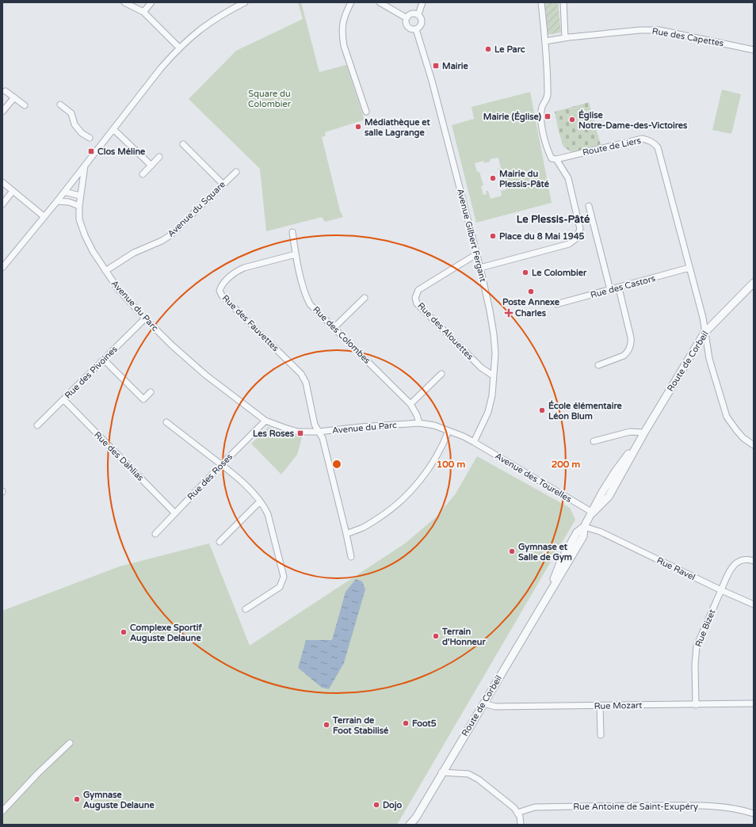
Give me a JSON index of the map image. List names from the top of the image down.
{
  "streets": {
    "street": [
      "Rue des Capettes",
      "Route de Liers",
      "Avenue du Square",
      "Avenue Gilbert Fergant",
      "Rue des Castors",
      "Avenue du Parc",
      "Rue des Fauvettes",
      "Rue des Alouettes",
      "Rue des Colombes",
      "Route de Corbeil",
      "Rue des Pivoines",
      "Rue des Dahlias",
      "Rue des Roses",
      "Avenue des Tourelles",
      "Rue Ravel",
      "Rue Bizet",
      "Rue Mozart",
      "Rue Antoine de Saint-Exupéry"
    ]
  },
  "crossings": [
    ["Route de Liers", "Rue des Castors"],
    ["Route de Liers", "Route de Corbeil"],
    ["Avenue du Square", "Avenue du Parc"],
    ["Avenue Gilbert Fergant", "Avenue du Parc"],
    ["Avenue Gilbert Fergant", "Rue des Alouettes"],
    ["Avenue Gilbert Fergant", "Avenue des Tourelles"],
    ["Avenue du Parc", "Rue des Fauvettes"],
    ["Avenue du Parc", "Rue des Colombes"],
    ["Avenue du Parc", "Rue des Pivoines"],
    ["Avenue du Parc", "Rue des Roses"],
    ["Avenue du Parc", "Avenue des Tourelles"],
    ["Rue des Fauvettes", "Rue des Colombes"],
    ["Route de Corbeil", "Avenue des Tourelles"],
    ["Route de Corbeil", "Rue Ravel"],
    ["Route de Corbeil", "Rue Mozart"],
    ["Rue des Pivoines", "Rue des Dahlias"],
    ["Rue des Dahlias", "Rue des Roses"],
    ["Rue Ravel", "Rue Bizet"],
    ["Rue Bizet", "Rue Mozart"]
  ],
  "districts": ["Le Plessis-Pâté"],
  "parks": ["Square du Colombier"],
  "places": {
    "other": [
      "Le Parc",
      "Église Notre-Dame-des-Victoires",
      "Médiathèque et salle Lagrange",
      "Mairie du Plessis-Pâté",
      "Place du 8 Mai 1945",
      "Le Colombier",
      "Poste Annexe",
      "École élémentaire Léon Blum",
      "Gymnase et Salle de Gym",
      "Complexe Sportif Auguste Delaune",
      "Terrain d'Honneur",
      "Foot5",
      "Terrain de Foot Stabilisé",
      "Gymnase Auguste Delaune",
      "Dojo"
    ],
    "transit": [
      "Mairie",
      "Mairie (Église)",
      "Clos Méline",
      "Les Roses"
    ],
    "health": ["Charles"]
  },
  "rings": ["100 m", "200 m"]
}
